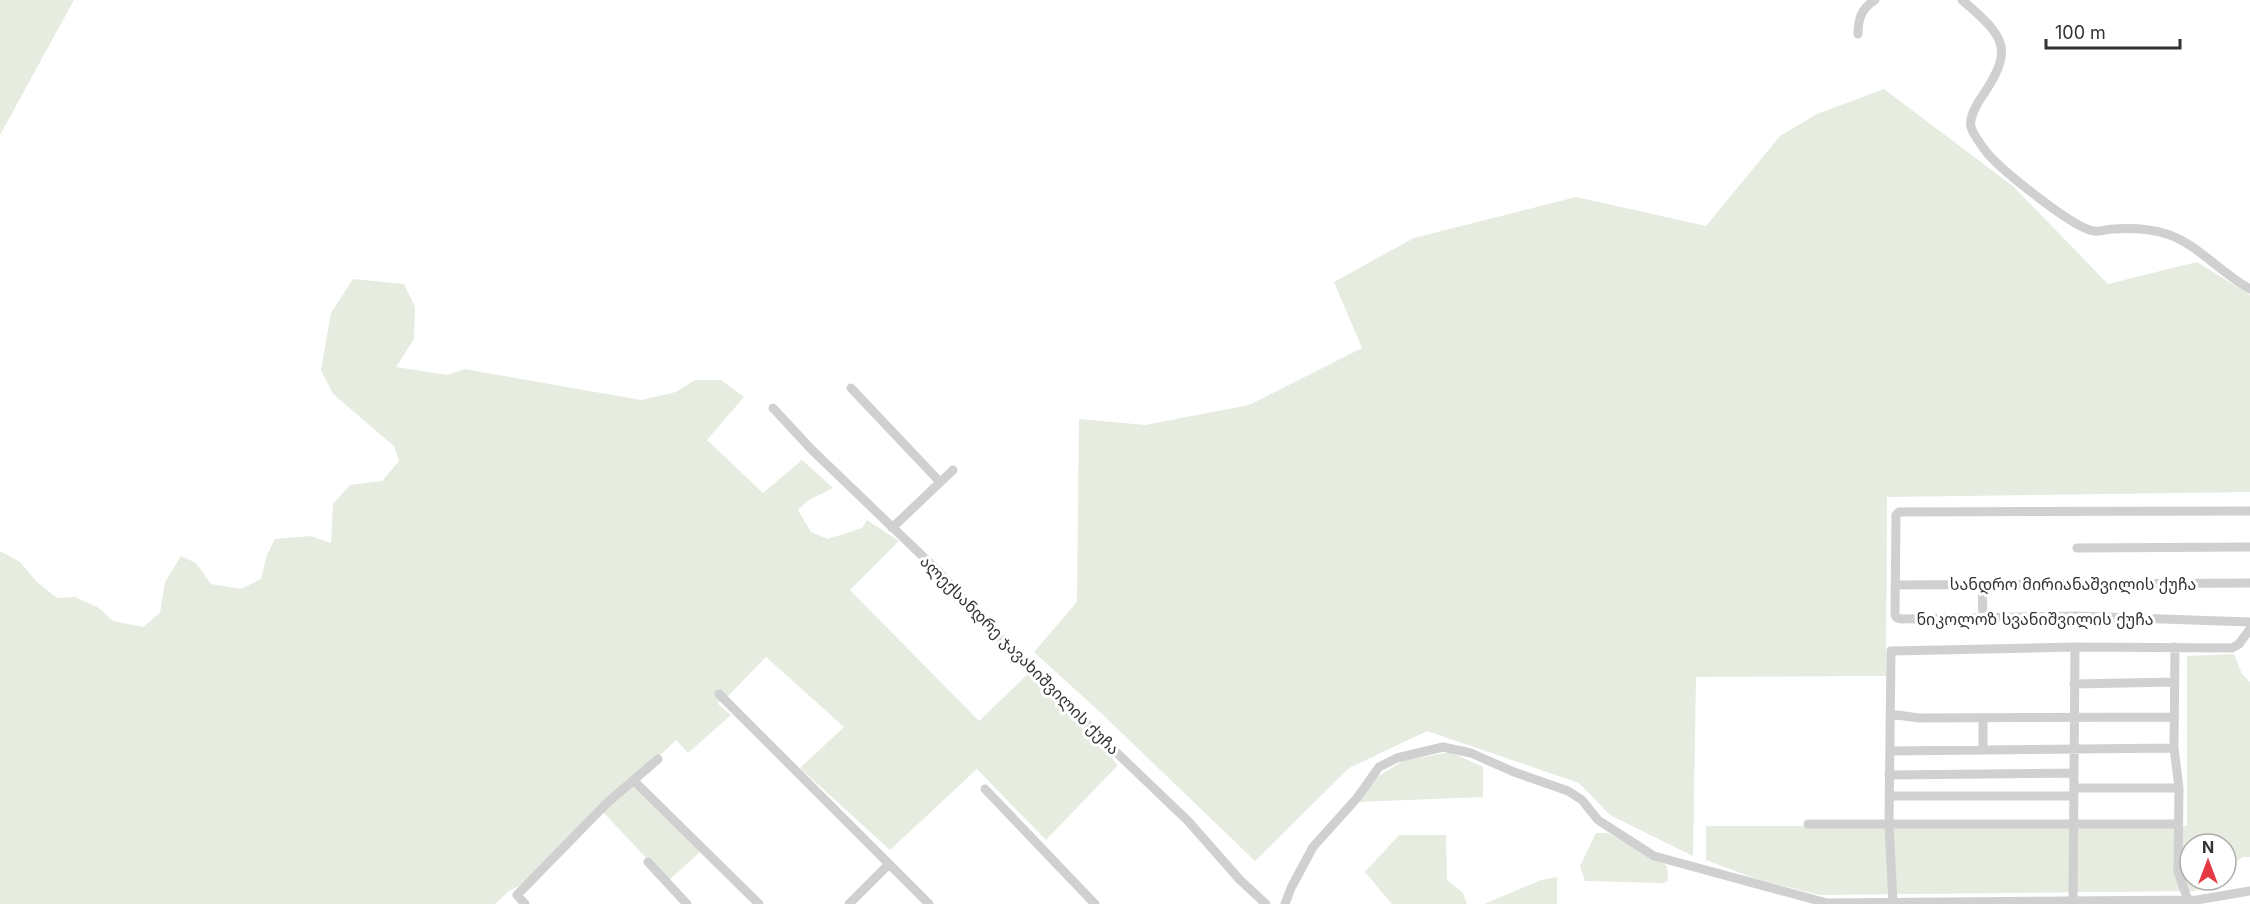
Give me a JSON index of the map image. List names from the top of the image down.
{
  "streets": {
    "street": ["სანდრო მირიანაშვილის ქუჩა", "ნიკოლოზ სვანიშვილის ქუჩა", "ალექსანდრე ჯავახიშვილის ქუჩა"]
  },
  "crossings": [
    ["სანდრო მირიანაშვილის ქუჩა", "ნიკოლოზ სვანიშვილის ქუჩა"]
  ],
  "scale_bar": "100 m",
  "north": "top"
}
